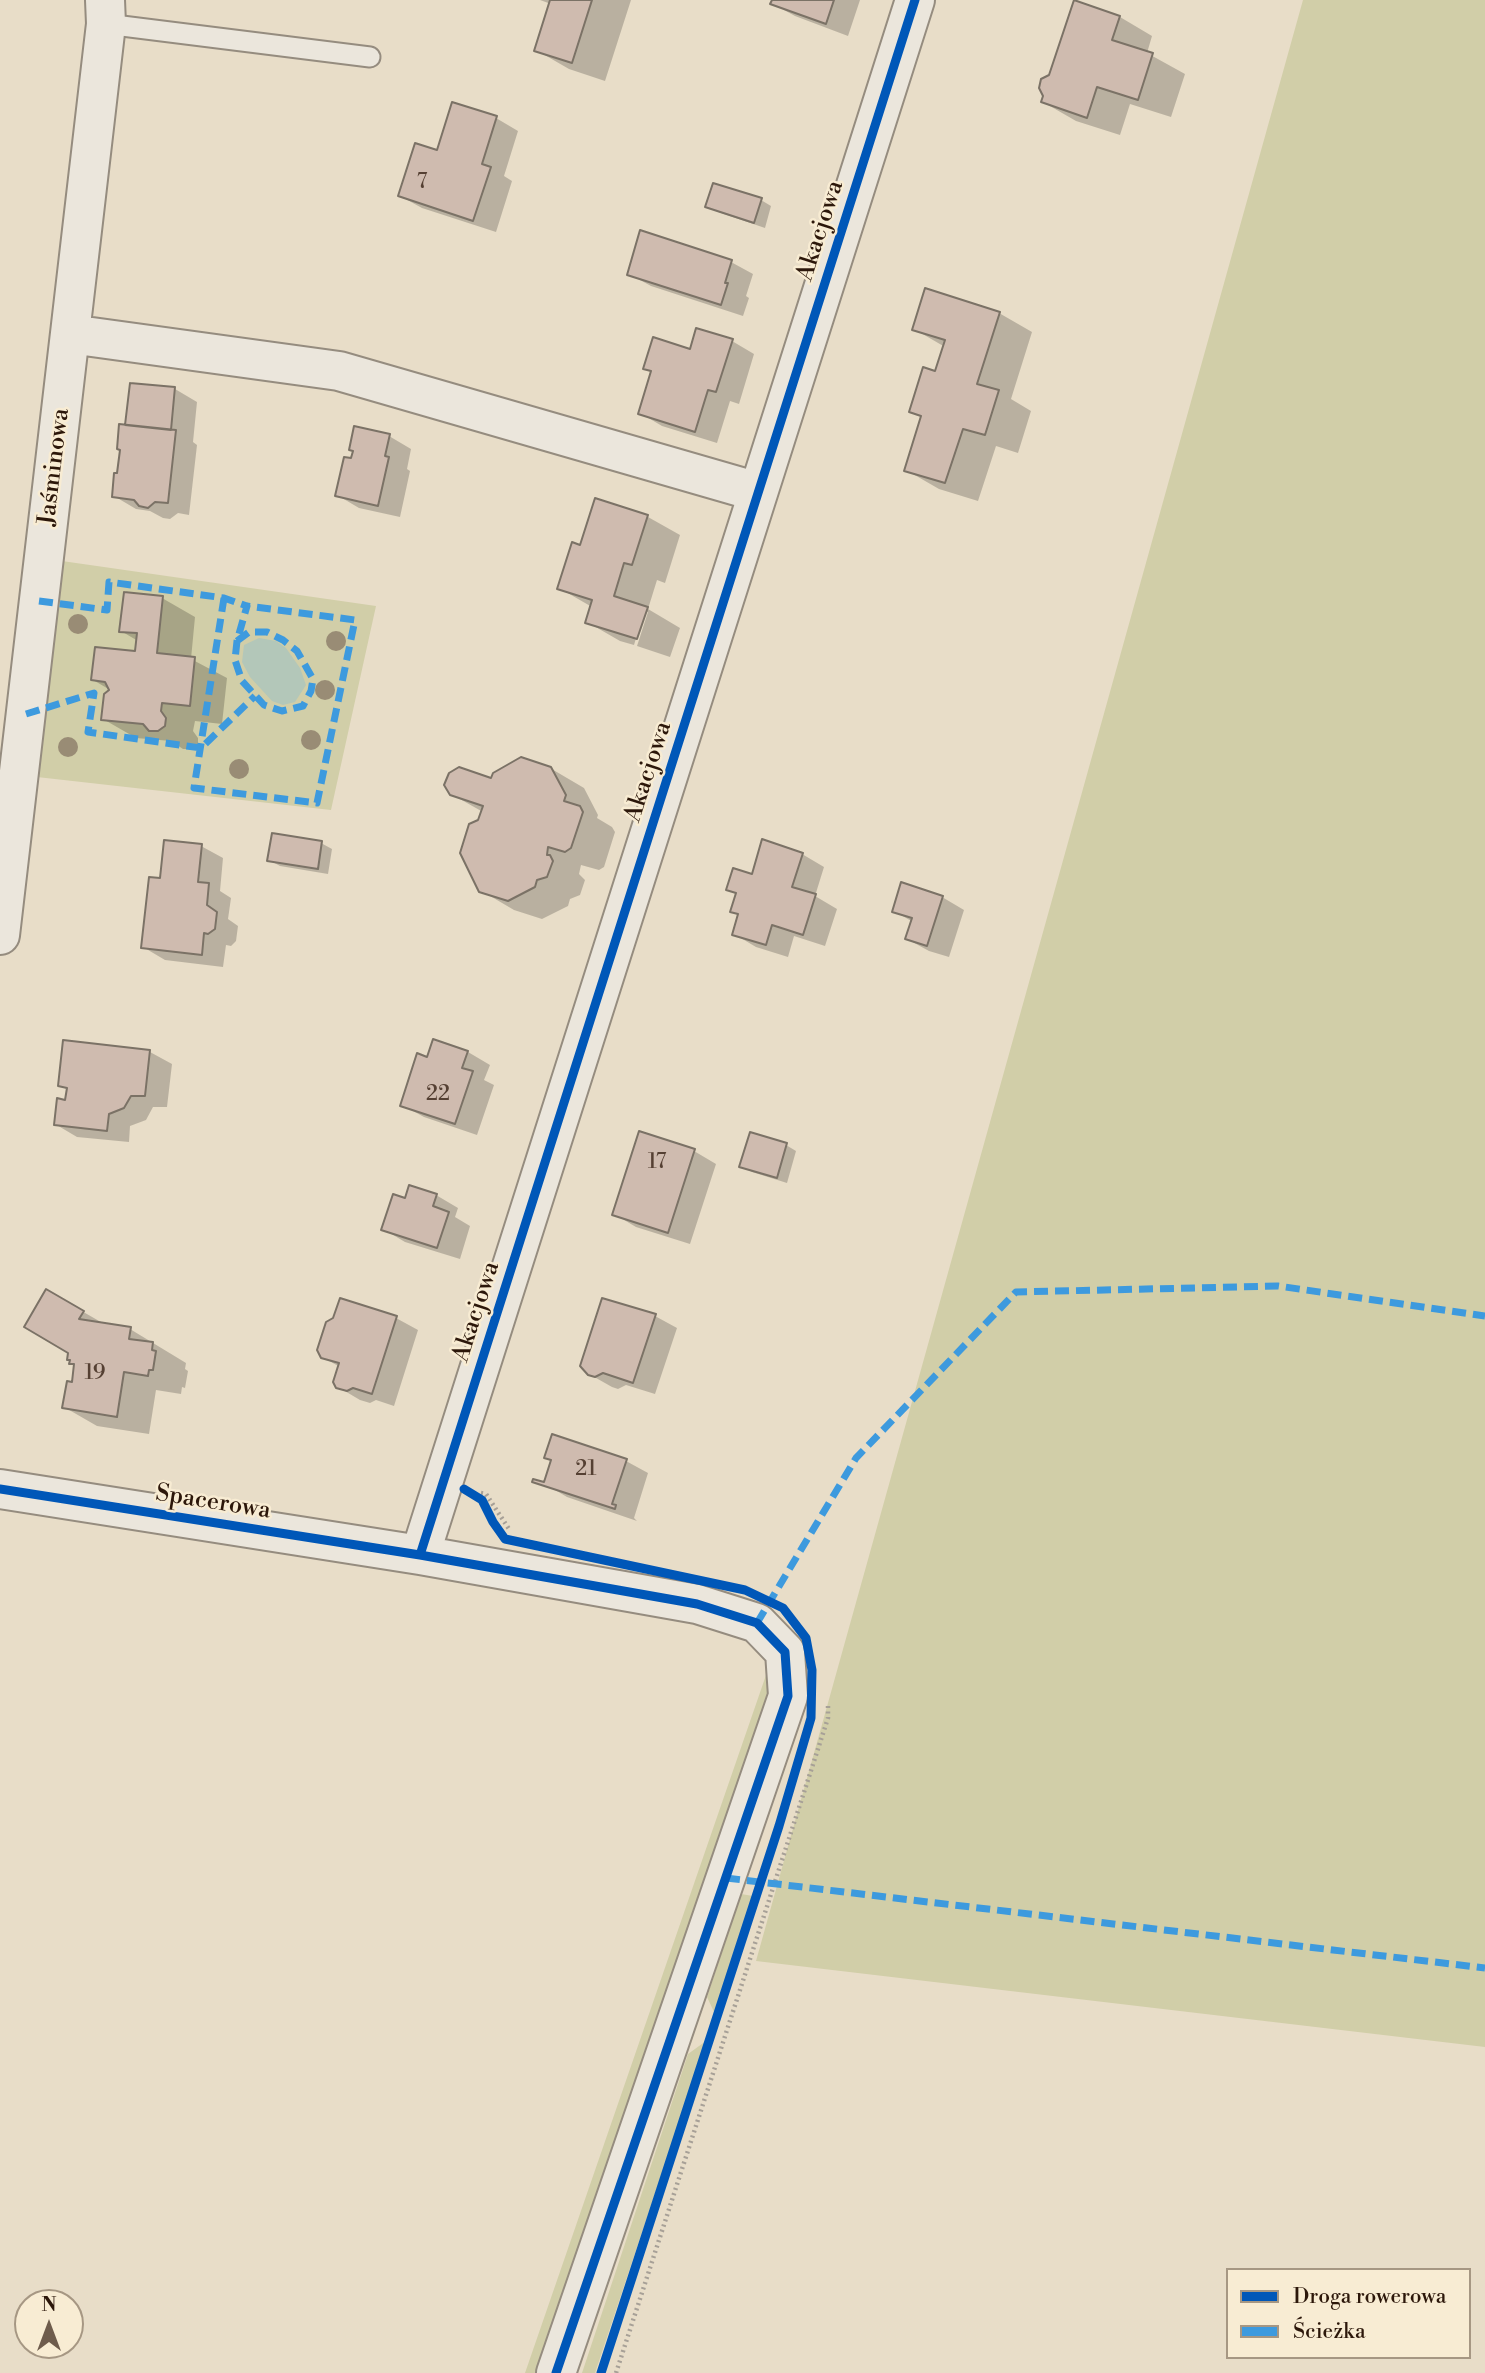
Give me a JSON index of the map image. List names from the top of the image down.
{
  "streets": {
    "street": ["Akacjowa", "Jaśminowa", "Spacerowa"]
  },
  "crossings": [
    ["Akacjowa", "Spacerowa"]
  ],
  "house_numbers": [
    "7",
    "22",
    "17",
    "19",
    "21"
  ],
  "legend": ["Droga rowerowa", "Ścieżka"],
  "north": "top"
}
